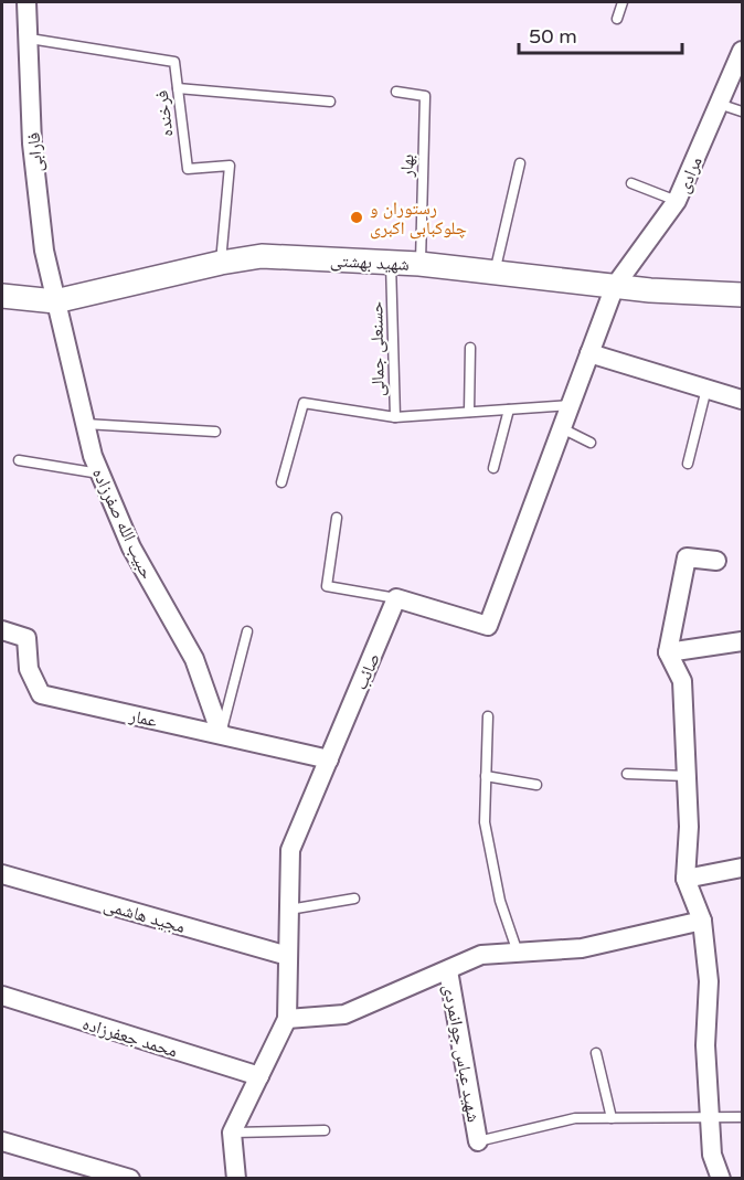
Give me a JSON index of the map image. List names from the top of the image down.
{
  "streets": {
    "street": [
      "فارابی",
      "مرادی",
      "شهید بهشتی",
      "حبیب الله صفرزاده",
      "صائب",
      "عمار",
      "مجید هاشمی",
      "محمد جعفرزاده",
      "شهید عباس جوانمردی"
    ],
    "lane": ["فرخنده", "بهار", "حسنعلی جمالی"]
  },
  "crossings": [
    ["فرخنده", "فارابی"],
    ["فرخنده", "شهید بهشتی"],
    ["فارابی", "شهید بهشتی"],
    ["فارابی", "حبیب الله صفرزاده"],
    ["بهار", "شهید بهشتی"],
    ["مرادی", "شهید بهشتی"],
    ["شهید بهشتی", "حسنعلی جمالی"],
    ["شهید بهشتی", "حبیب الله صفرزاده"],
    ["حبیب الله صفرزاده", "عمار"],
    ["صائب", "عمار"],
    ["صائب", "مجید هاشمی"],
    ["صائب", "محمد جعفرزاده"]
  ],
  "places": ["رستوران و چلوکبابی اکبری"],
  "scale_bar": "50 m"
}
